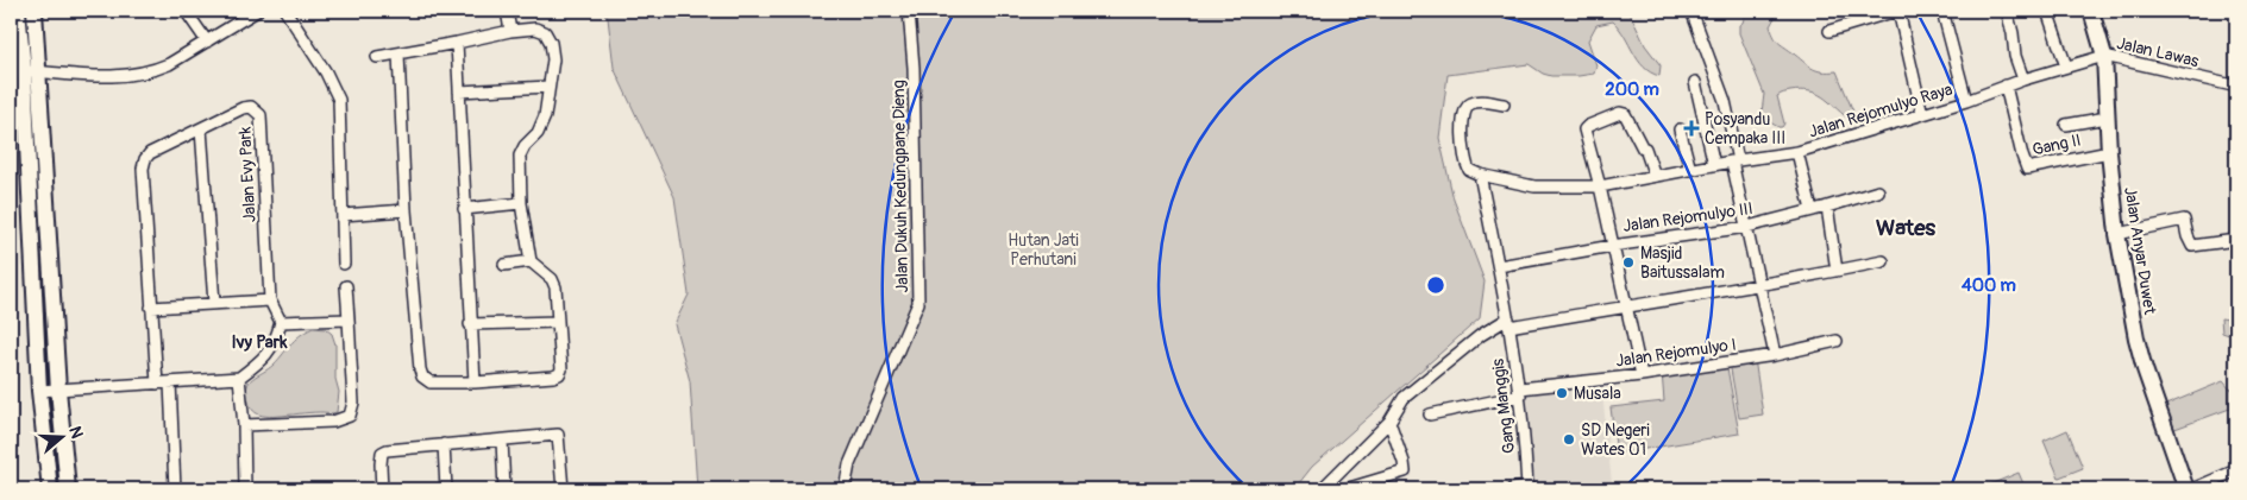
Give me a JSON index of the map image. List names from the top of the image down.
{
  "streets": {
    "street": [
      "Jalan Lawas",
      "Jalan Rejomulyo Raya",
      "Gang II",
      "Jalan Evy Park",
      "Jalan Dukuh Kedungpane Dieng",
      "Jalan Rejomulyo III",
      "Jalan Anyar Duwet",
      "Jalan Rejomulyo I",
      "Gang Manggis"
    ]
  },
  "crossings": [
    ["Jalan Lawas", "Jalan Rejomulyo Raya"],
    ["Jalan Lawas", "Jalan Anyar Duwet"],
    ["Jalan Rejomulyo Raya", "Gang II"],
    ["Jalan Rejomulyo Raya", "Jalan Anyar Duwet"],
    ["Jalan Rejomulyo Raya", "Gang Manggis"],
    ["Gang II", "Jalan Anyar Duwet"],
    ["Jalan Rejomulyo III", "Gang Manggis"],
    ["Jalan Rejomulyo I", "Gang Manggis"]
  ],
  "districts": ["Wates", "Ivy Park"],
  "parks": ["Hutan Jati Perhutani"],
  "places": {
    "health": ["Posyandu Cempaka III"],
    "other": ["Masjid Baitussalam", "Musala", "SD Negeri Wates 01"]
  },
  "north": "right",
  "rings": ["200 m", "400 m"]
}
